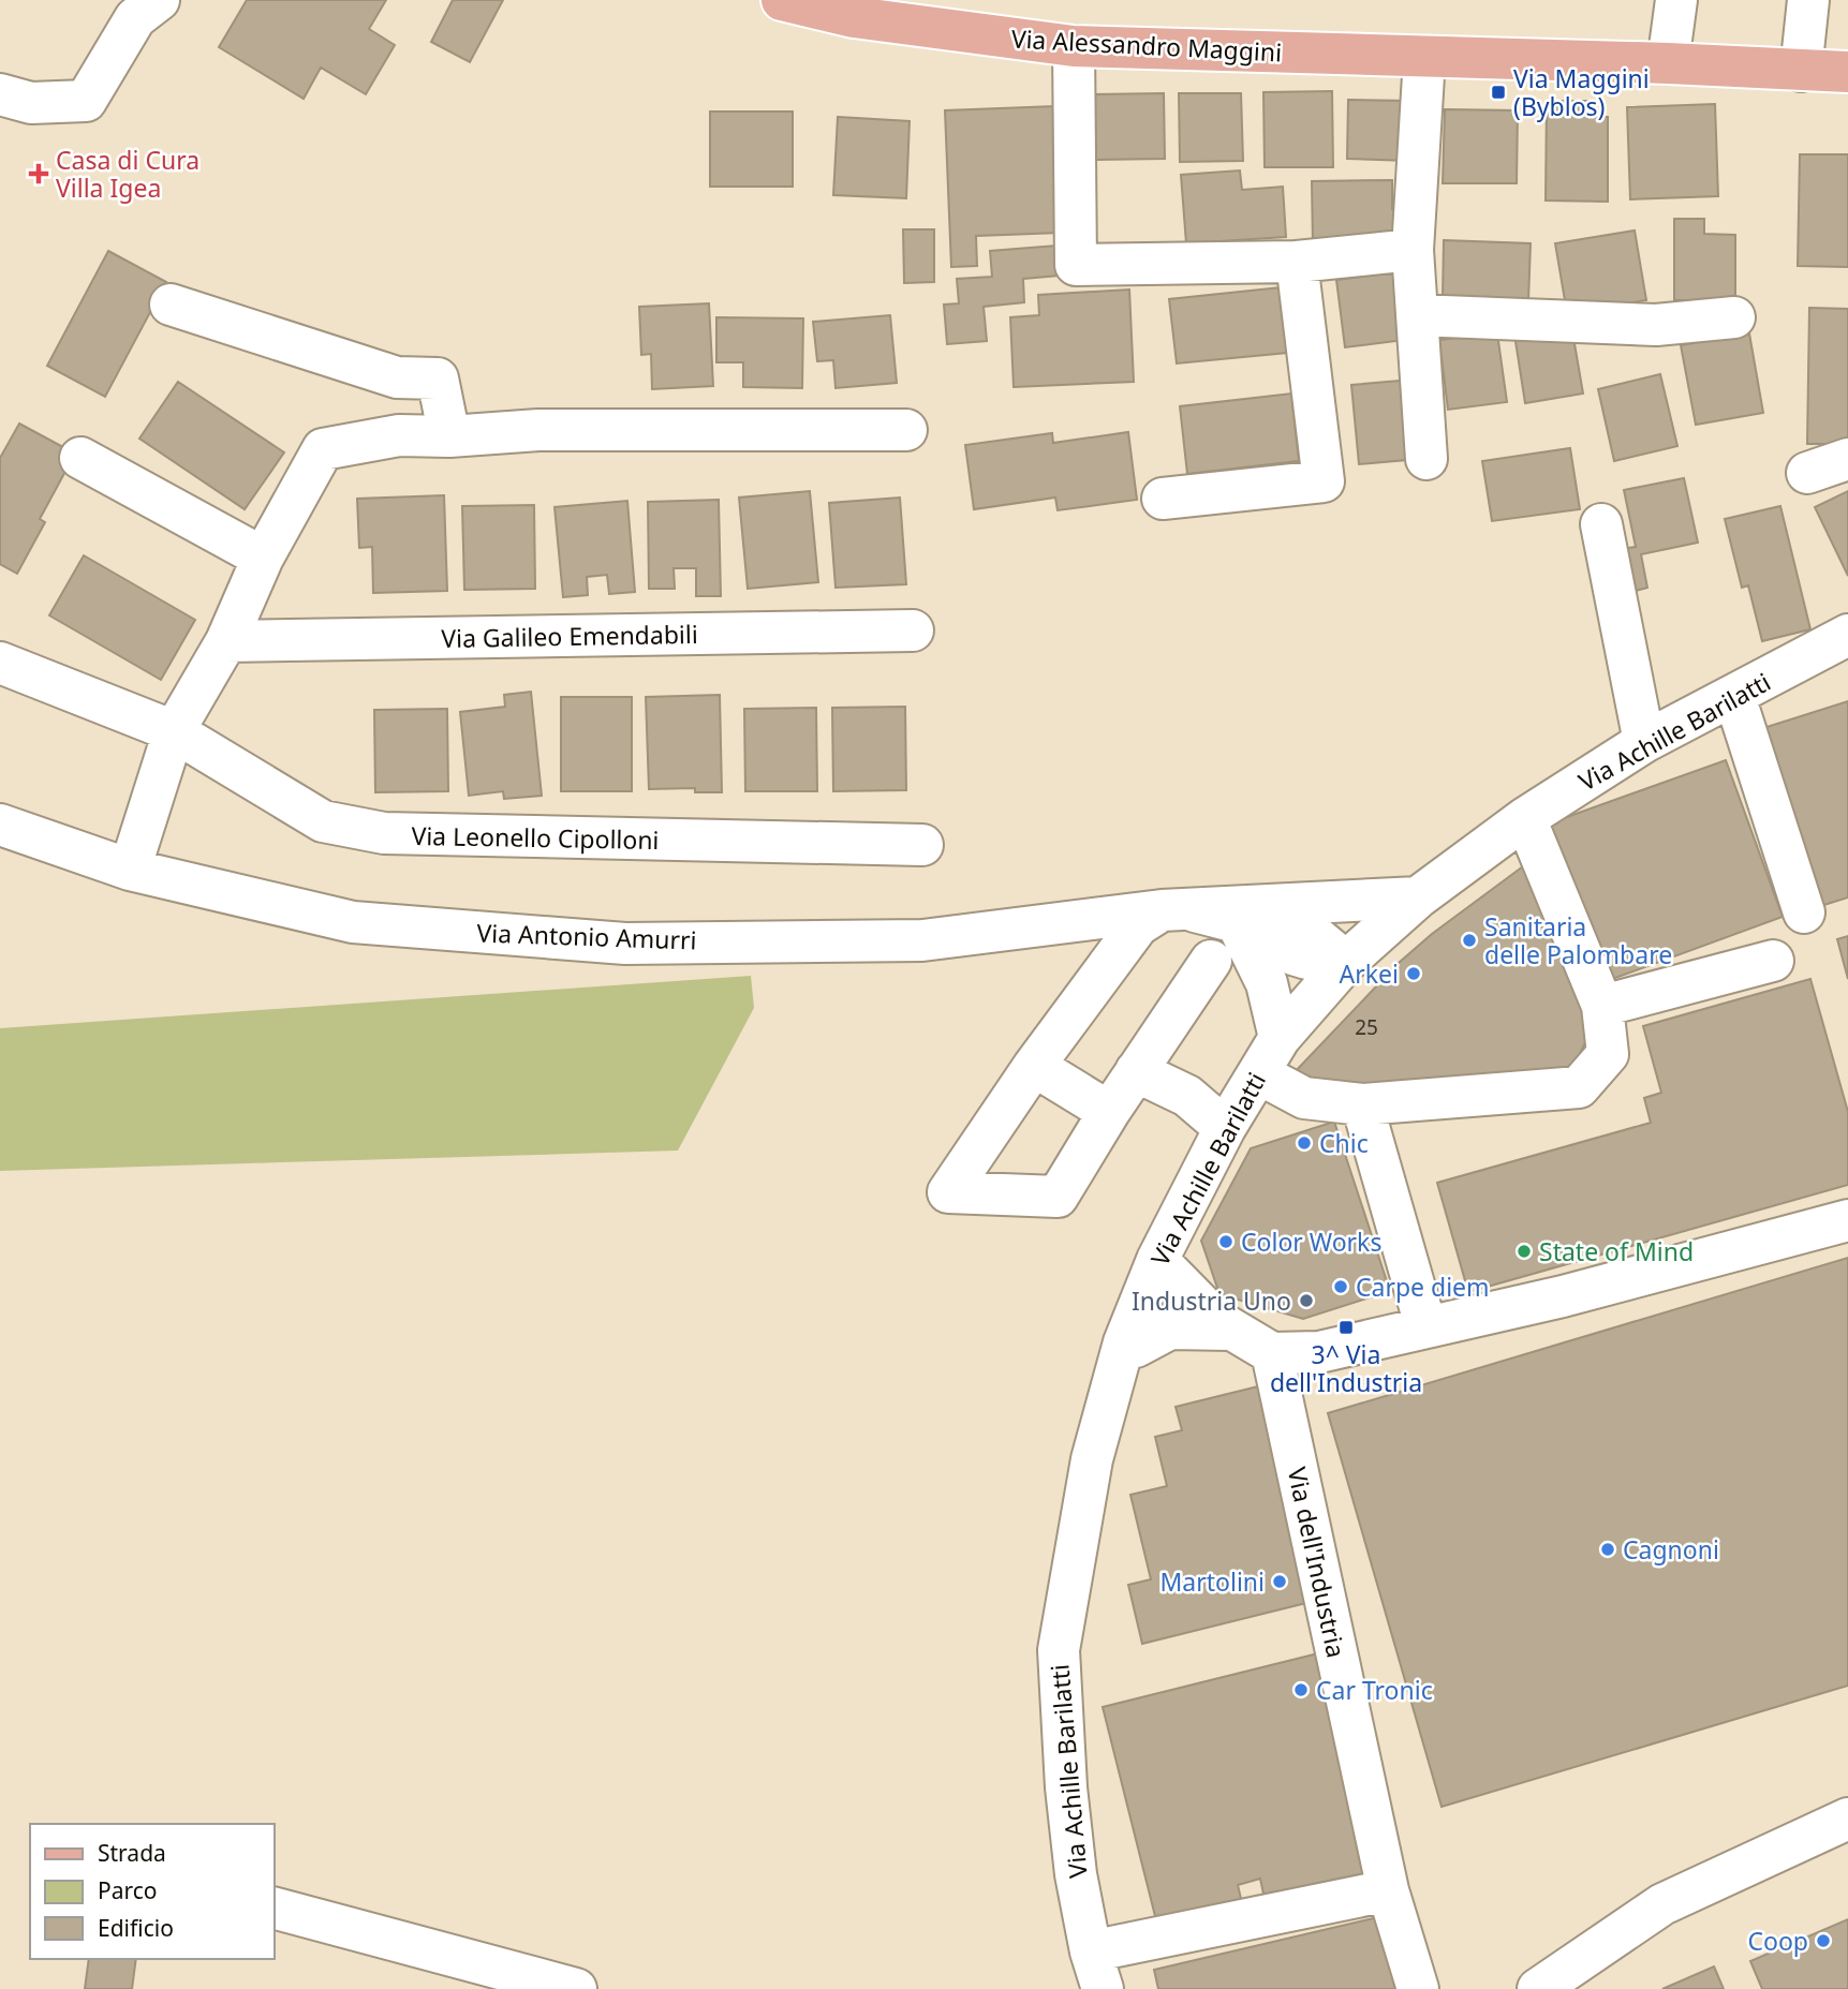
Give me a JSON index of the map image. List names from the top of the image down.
{
  "streets": {
    "main road": ["Via Alessandro Maggini"],
    "street": [
      "Via Galileo Emendabili",
      "Via Achille Barilatti",
      "Via Leonello Cipolloni",
      "Via Antonio Amurri",
      "Via dell'Industria"
    ]
  },
  "crossings": [
    ["Via Achille Barilatti", "Via Antonio Amurri"]
  ],
  "places": {
    "transit": ["Via Maggini (Byblos)", "3^ Via dell'Industria"],
    "health": ["Casa di Cura Villa Igea"],
    "other": [
      "Sanitaria delle Palombare",
      "Arkei",
      "Chic",
      "Color Works",
      "State of Mind",
      "Carpe diem",
      "Industria Uno",
      "Cagnoni",
      "Martolini",
      "Car Tronic",
      "Coop"
    ]
  },
  "house_numbers": ["25"],
  "legend": ["Strada", "Parco", "Edificio"]
}
